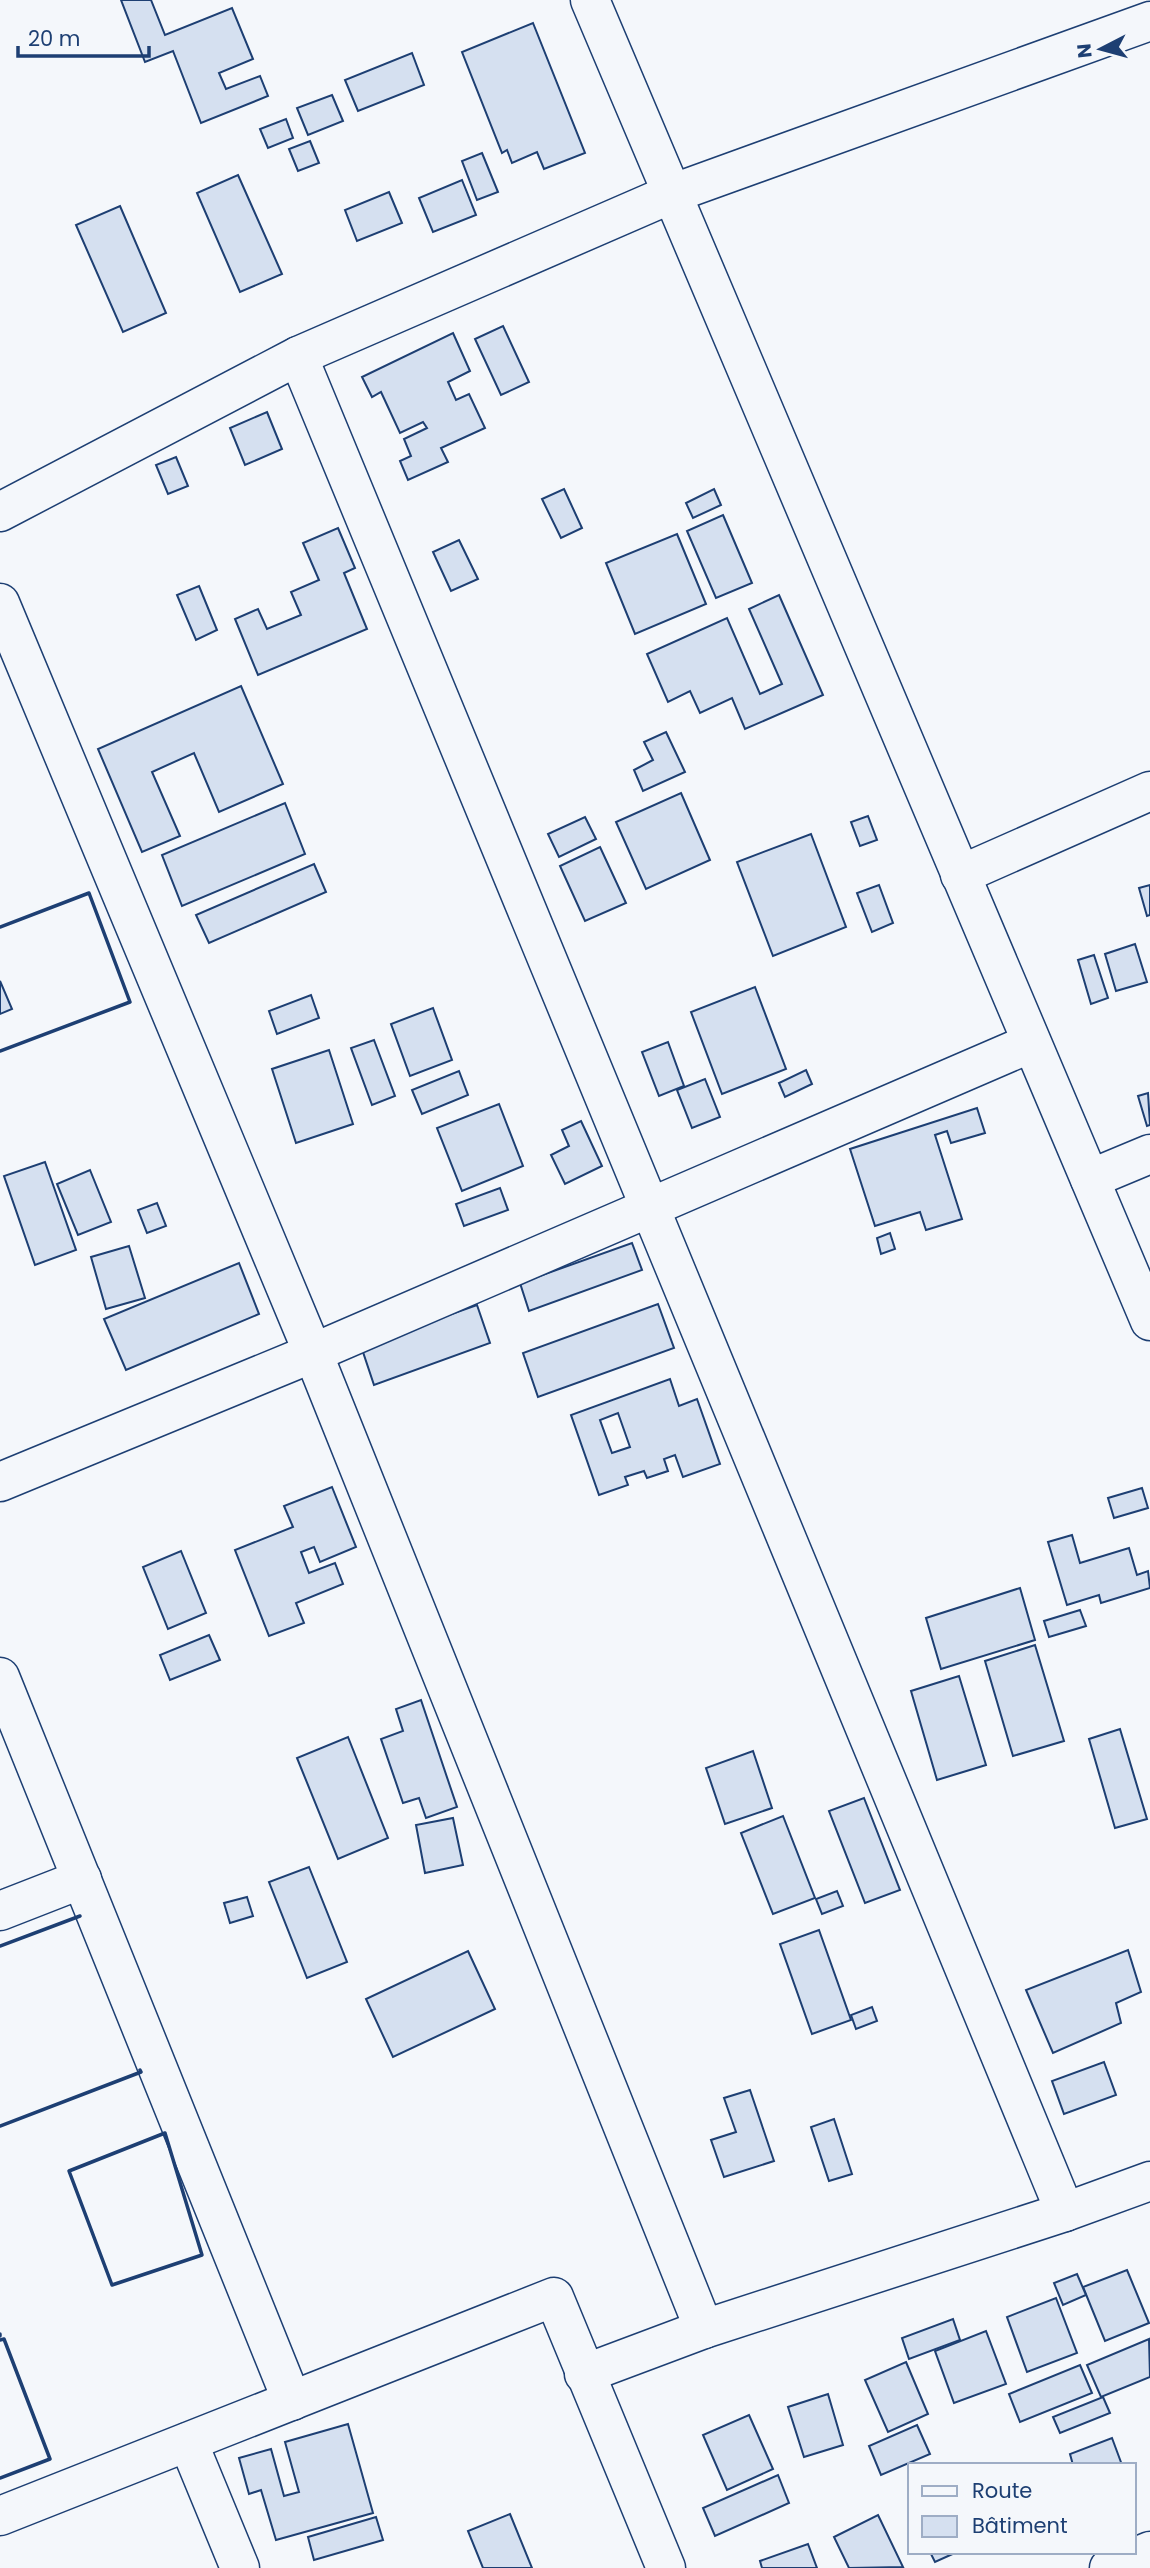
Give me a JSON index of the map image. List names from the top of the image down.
{
  "legend": ["Route", "Bâtiment"],
  "scale_bar": "20 m",
  "north": "left"
}
